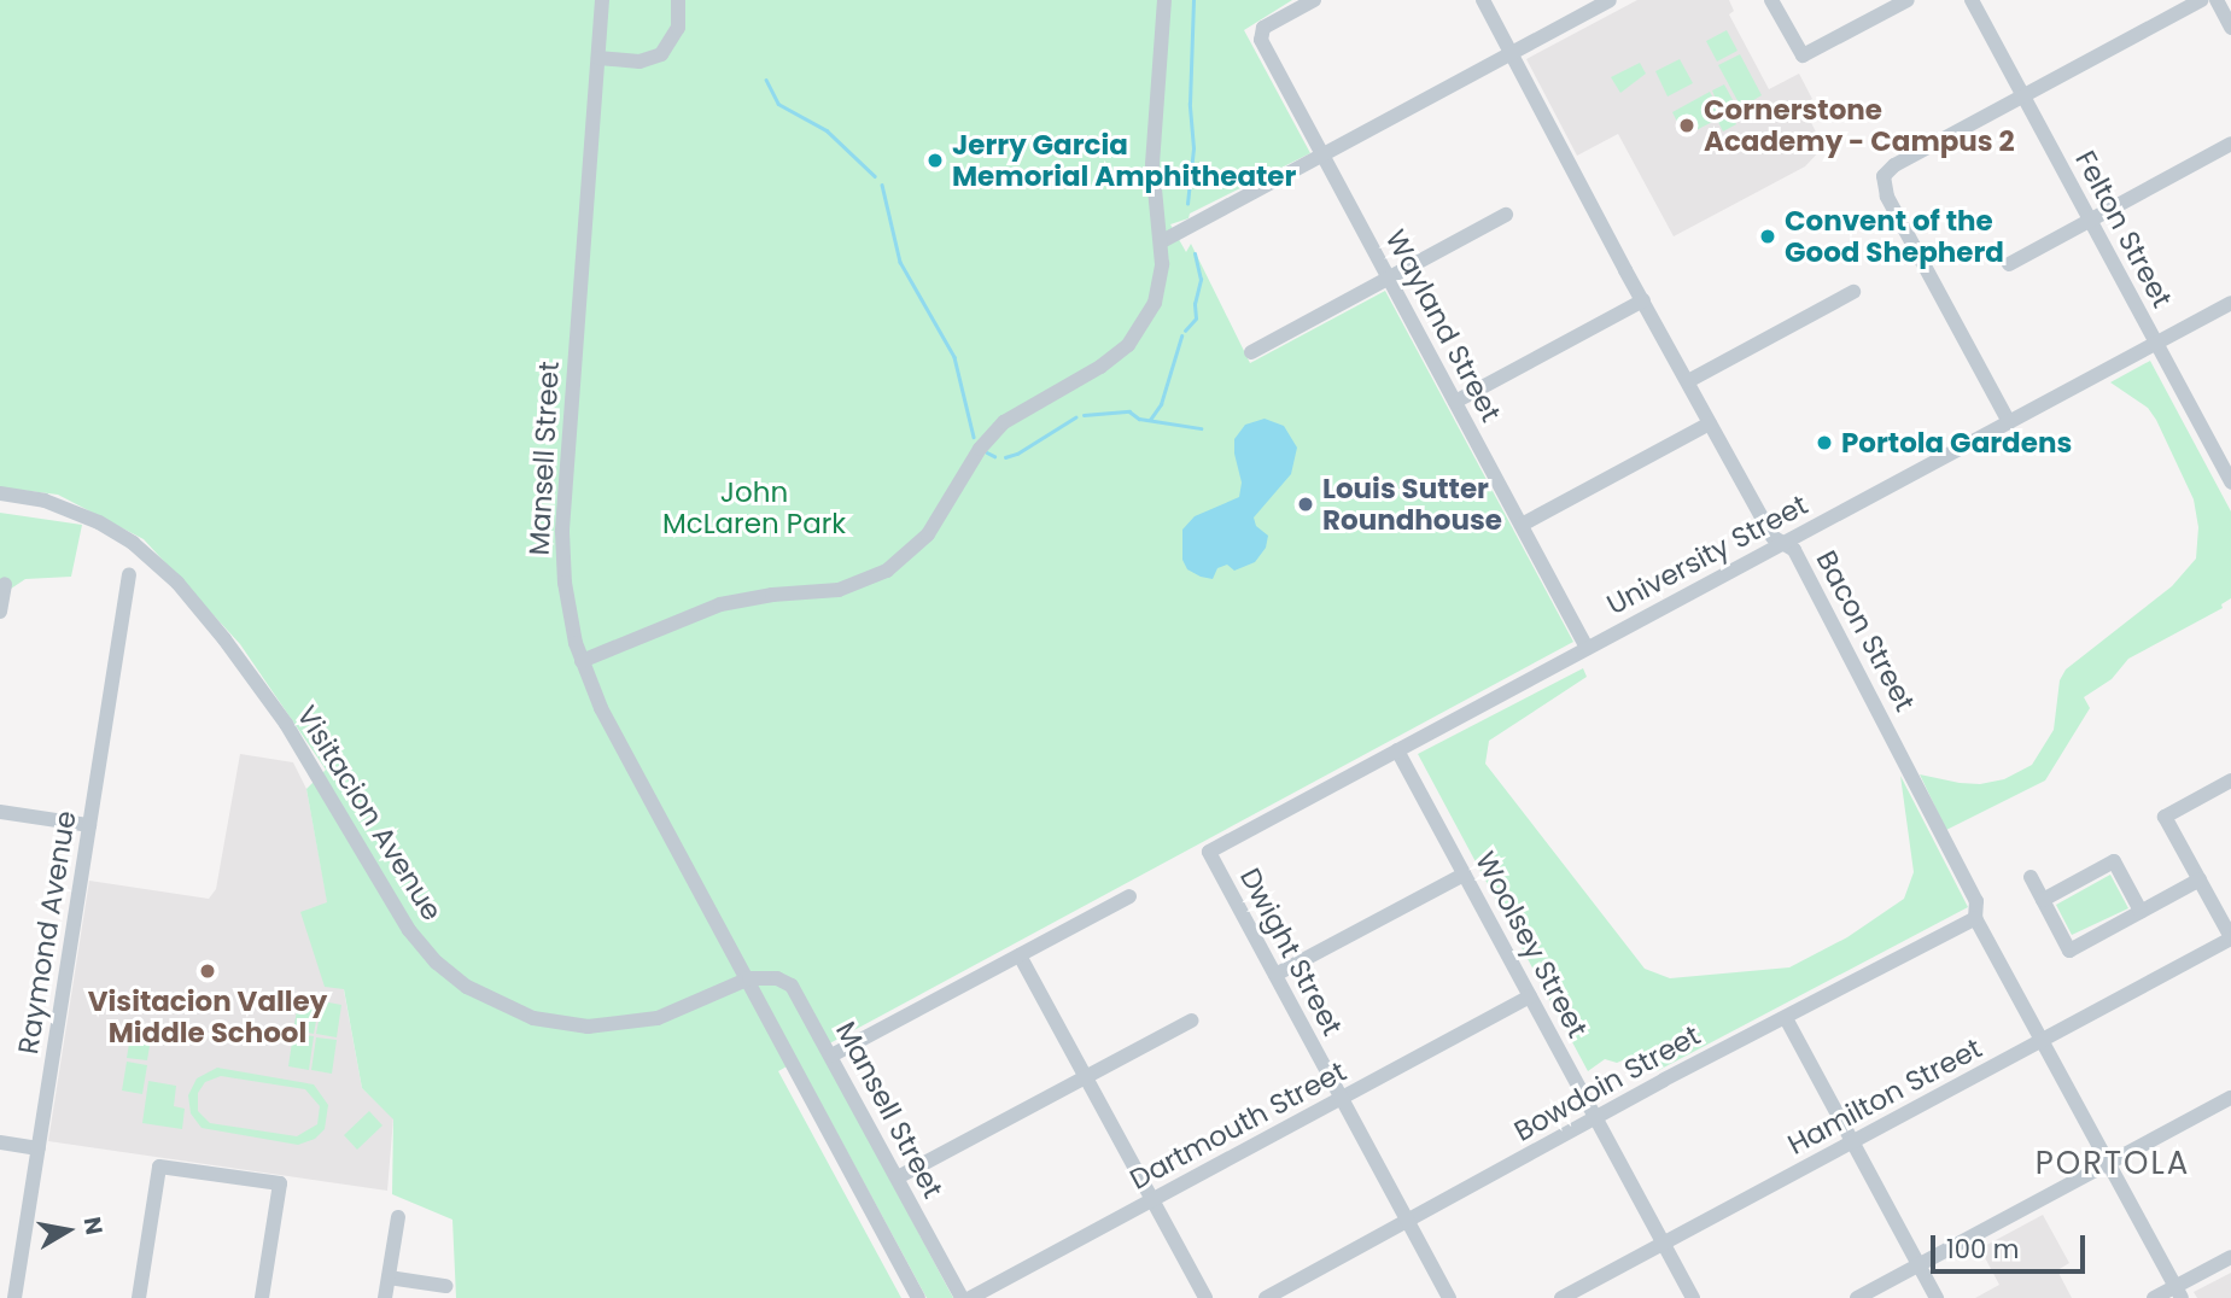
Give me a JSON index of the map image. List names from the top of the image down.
{
  "streets": {
    "street": [
      "Felton Street",
      "Wayland Street",
      "Mansell Street",
      "University Street",
      "Bacon Street",
      "Visitacion Avenue",
      "Raymond Avenue",
      "Woolsey Street",
      "Dwight Street",
      "Bowdoin Street",
      "Hamilton Street",
      "Dartmouth Street"
    ]
  },
  "crossings": [
    ["Felton Street", "University Street"],
    ["Wayland Street", "University Street"],
    ["Mansell Street", "Visitacion Avenue"],
    ["University Street", "Bacon Street"],
    ["University Street", "Woolsey Street"],
    ["University Street", "Dwight Street"],
    ["Bacon Street", "Bowdoin Street"],
    ["Bacon Street", "Hamilton Street"],
    ["Woolsey Street", "Bowdoin Street"],
    ["Woolsey Street", "Hamilton Street"],
    ["Woolsey Street", "Dartmouth Street"],
    ["Dwight Street", "Bowdoin Street"],
    ["Dwight Street", "Dartmouth Street"]
  ],
  "districts": ["PORTOLA"],
  "parks": ["John McLaren Park"],
  "places": [
    "Cornerstone Academy - Campus 2",
    "Jerry Garcia Memorial Amphitheater",
    "Convent of the Good Shepherd",
    "Portola Gardens",
    "Louis Sutter Roundhouse",
    "Visitacion Valley Middle School"
  ],
  "scale_bar": "100 m",
  "north": "right"
}
